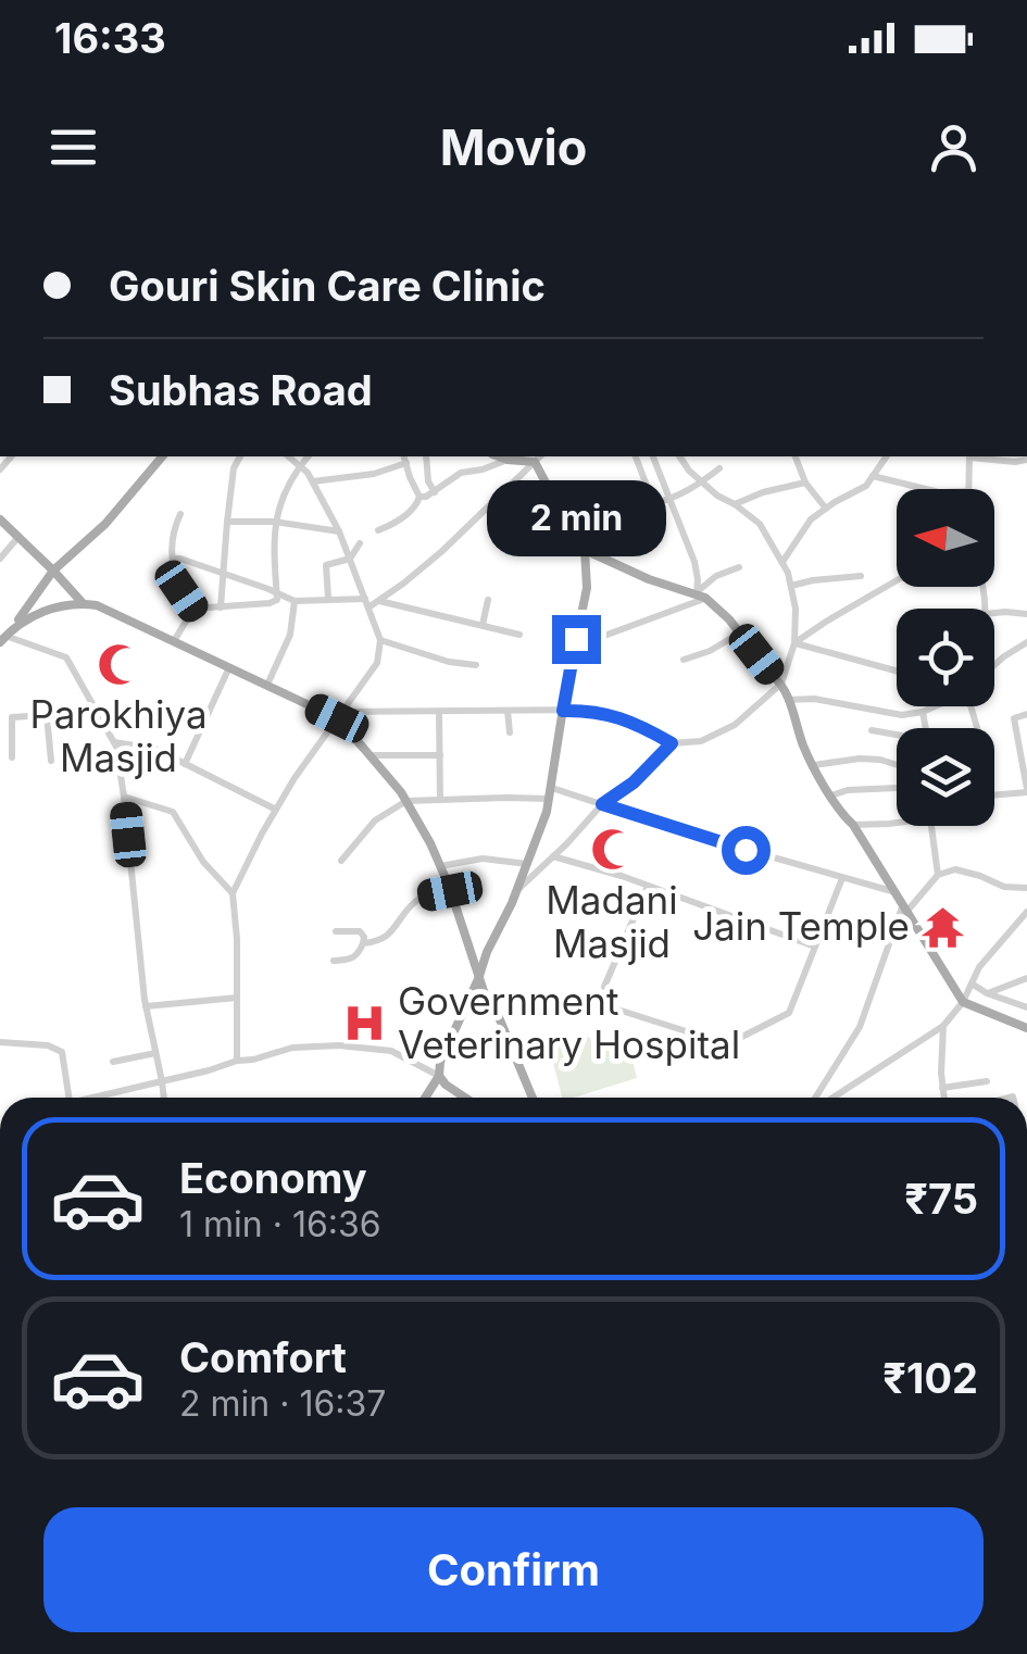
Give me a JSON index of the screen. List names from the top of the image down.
{
  "places": {
    "mosque": ["Parokhiya Masjid", "Madani Masjid"],
    "temple": ["Jain Temple"],
    "hospital": ["Government Veterinary Hospital"]
  },
  "north": "left",
  "page": {
    "status": "16:33",
    "header": "Movio",
    "banner": ["Gouri Skin Care Clinic", "Subhas Road"],
    "bubble": "2 min",
    "list": [
      {
        "name": "Economy",
        "note": "1 min · 16:36",
        "value": "₹75"
      },
      {
        "name": "Comfort",
        "note": "2 min · 16:37",
        "value": "₹102"
      }
    ],
    "buttons": "Confirm"
  }
}
